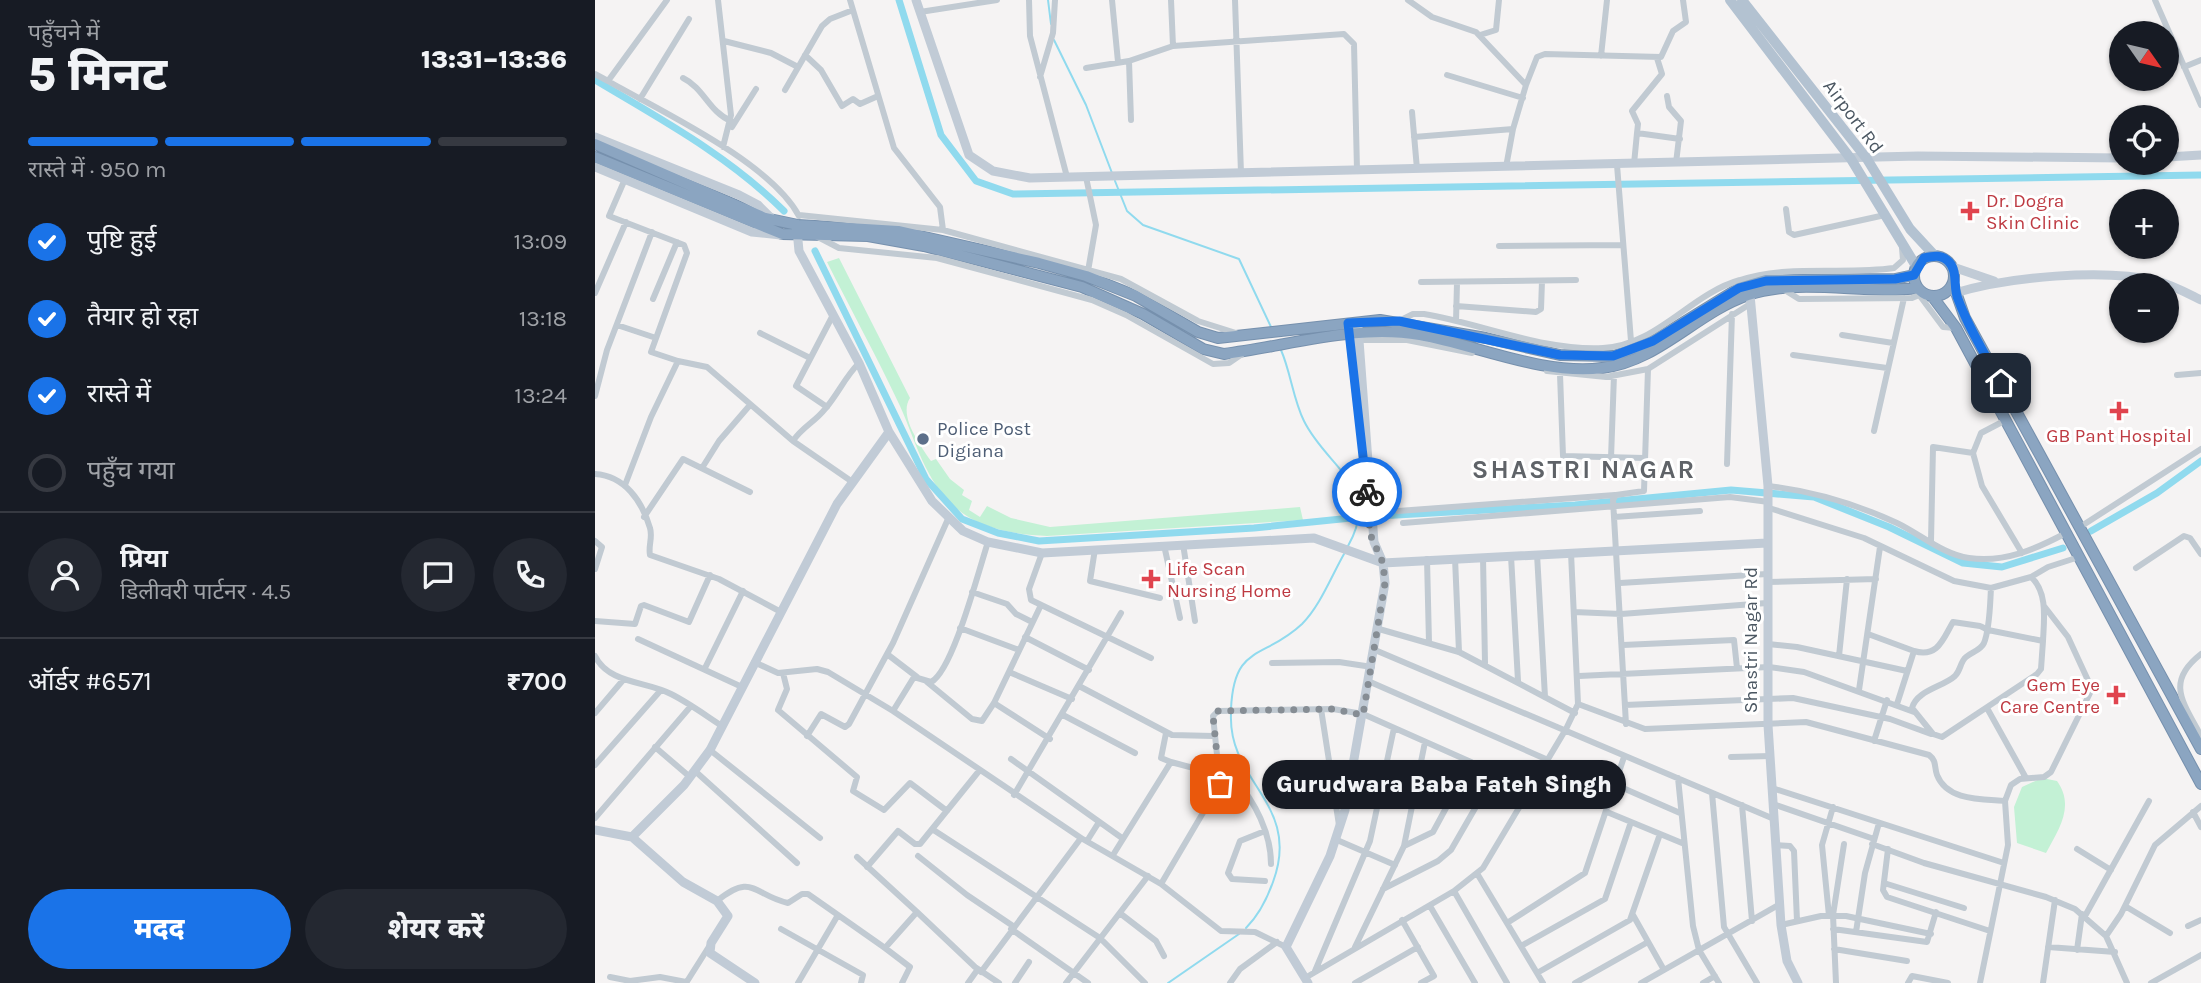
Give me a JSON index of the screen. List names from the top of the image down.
{
  "streets": {
    "main road": ["Airport Rd"],
    "street": ["Shastri Nagar Rd"]
  },
  "districts": ["SHASTRI NAGAR"],
  "places": {
    "health": [
      "Dr. Dogra Skin Clinic",
      "GB Pant Hospital",
      "Life Scan Nursing Home",
      "Gem Eye Care Centre"
    ],
    "other": ["Police Post Digiana", "Gurudwara Baba Fateh Singh"]
  },
  "north": "bottom right",
  "page": {
    "heading": ["5 मिनट", "पहुँचने में", "13:31–13:36"],
    "panel": [
      "प्रिया",
      "डिलीवरी पार्टनर · 4.5",
      "ऑर्डर #6571",
      "₹700"
    ],
    "map_buttons": ["+", "−"],
    "bar": "रास्ते में · 950 m",
    "list": [
      ["पुष्टि हुई", "13:09"],
      ["तैयार हो रहा", "13:18"],
      ["रास्ते में", "13:24"],
      "पहुँच गया"
    ],
    "bubble": "Gurudwara Baba Fateh Singh",
    "buttons": ["मदद", "शेयर करें"]
  }
}
